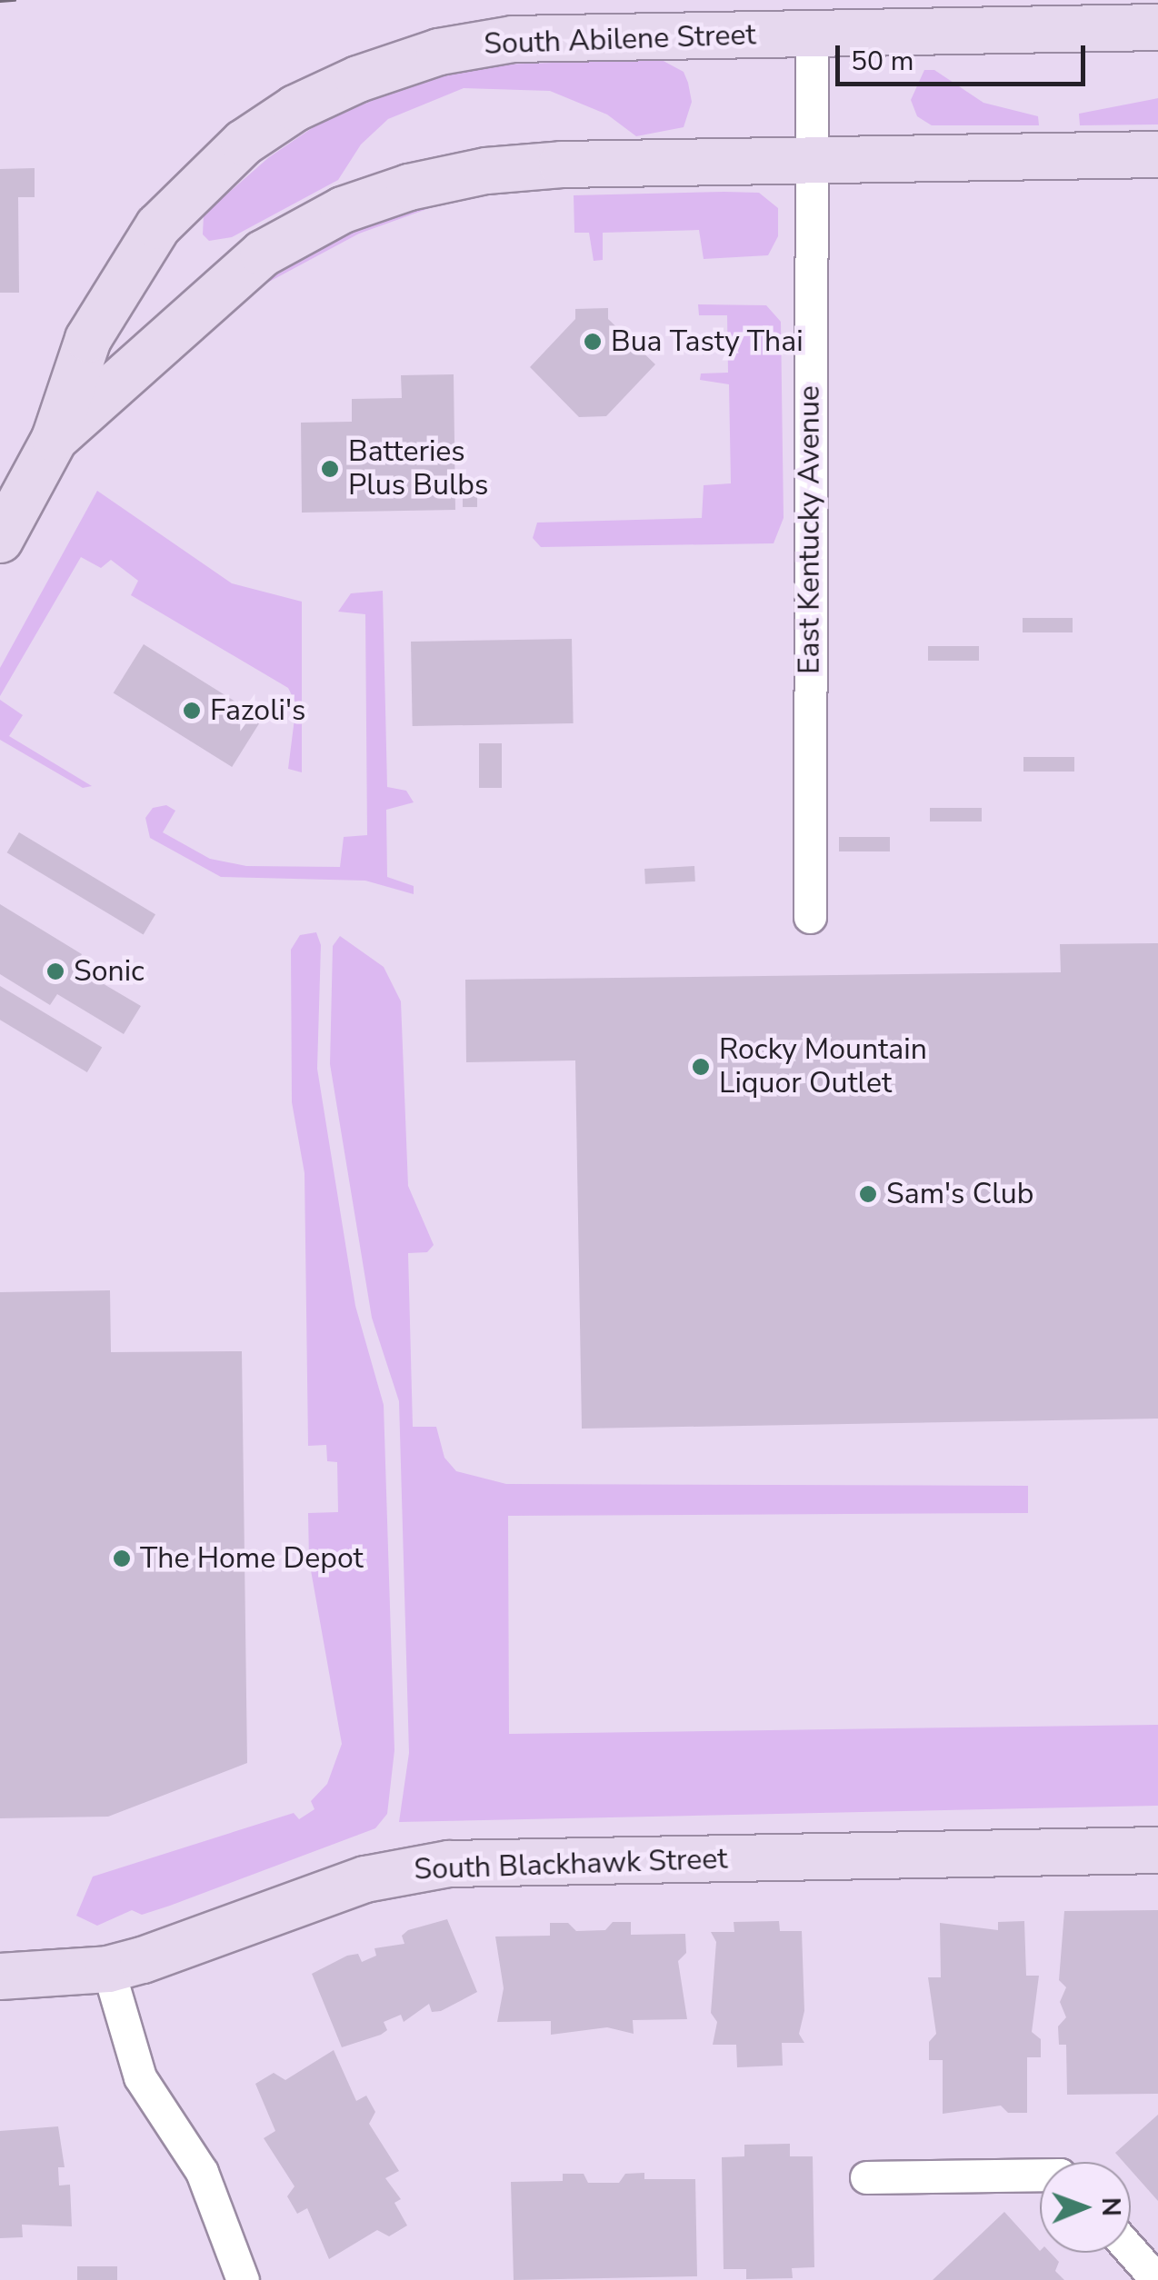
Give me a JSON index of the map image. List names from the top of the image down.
{
  "streets": {
    "main road": ["South Abilene Street", "South Blackhawk Street"],
    "street": ["East Kentucky Avenue"]
  },
  "crossings": [
    ["South Abilene Street", "East Kentucky Avenue"]
  ],
  "places": [
    "Bua Tasty Thai",
    "Batteries Plus Bulbs",
    "Fazoli's",
    "Sonic",
    "Rocky Mountain Liquor Outlet",
    "Sam's Club",
    "The Home Depot"
  ],
  "scale_bar": "50 m",
  "north": "right"
}
